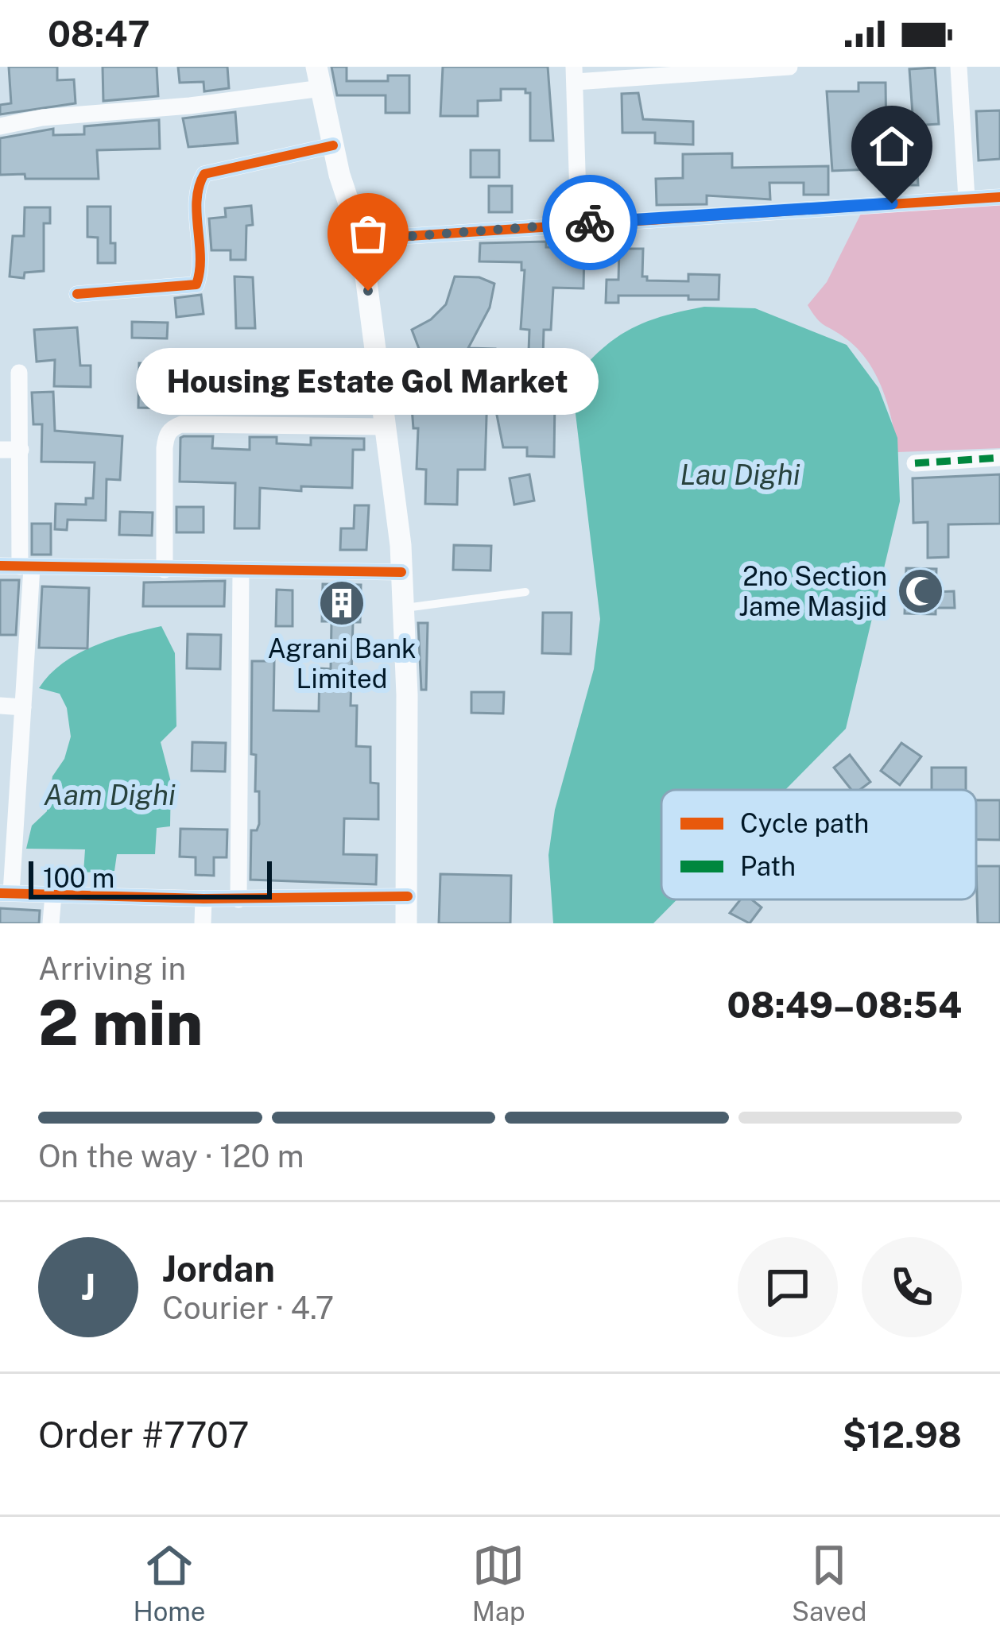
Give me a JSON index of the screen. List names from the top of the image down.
{
  "water": ["Lau Dighi", "Aam Dighi"],
  "places": {
    "other": ["Housing Estate Gol Market"],
    "mosque": ["2no Section Jame Masjid"],
    "building": ["Agrani Bank Limited"]
  },
  "legend": ["Cycle path", "Path"],
  "scale_bar": "100 m",
  "page": {
    "status": "08:47",
    "bubble": "Housing Estate Gol Market",
    "scale": "100 m",
    "heading": ["2 min", "Arriving in", "08:49–08:54"],
    "panel": [
      "Jordan",
      "Courier · 4.7",
      "Order #7707",
      "$12.98"
    ],
    "bar": "On the way · 120 m",
    "round": "J",
    "tabs": ["Home", "Map", "Saved"]
  }
}
